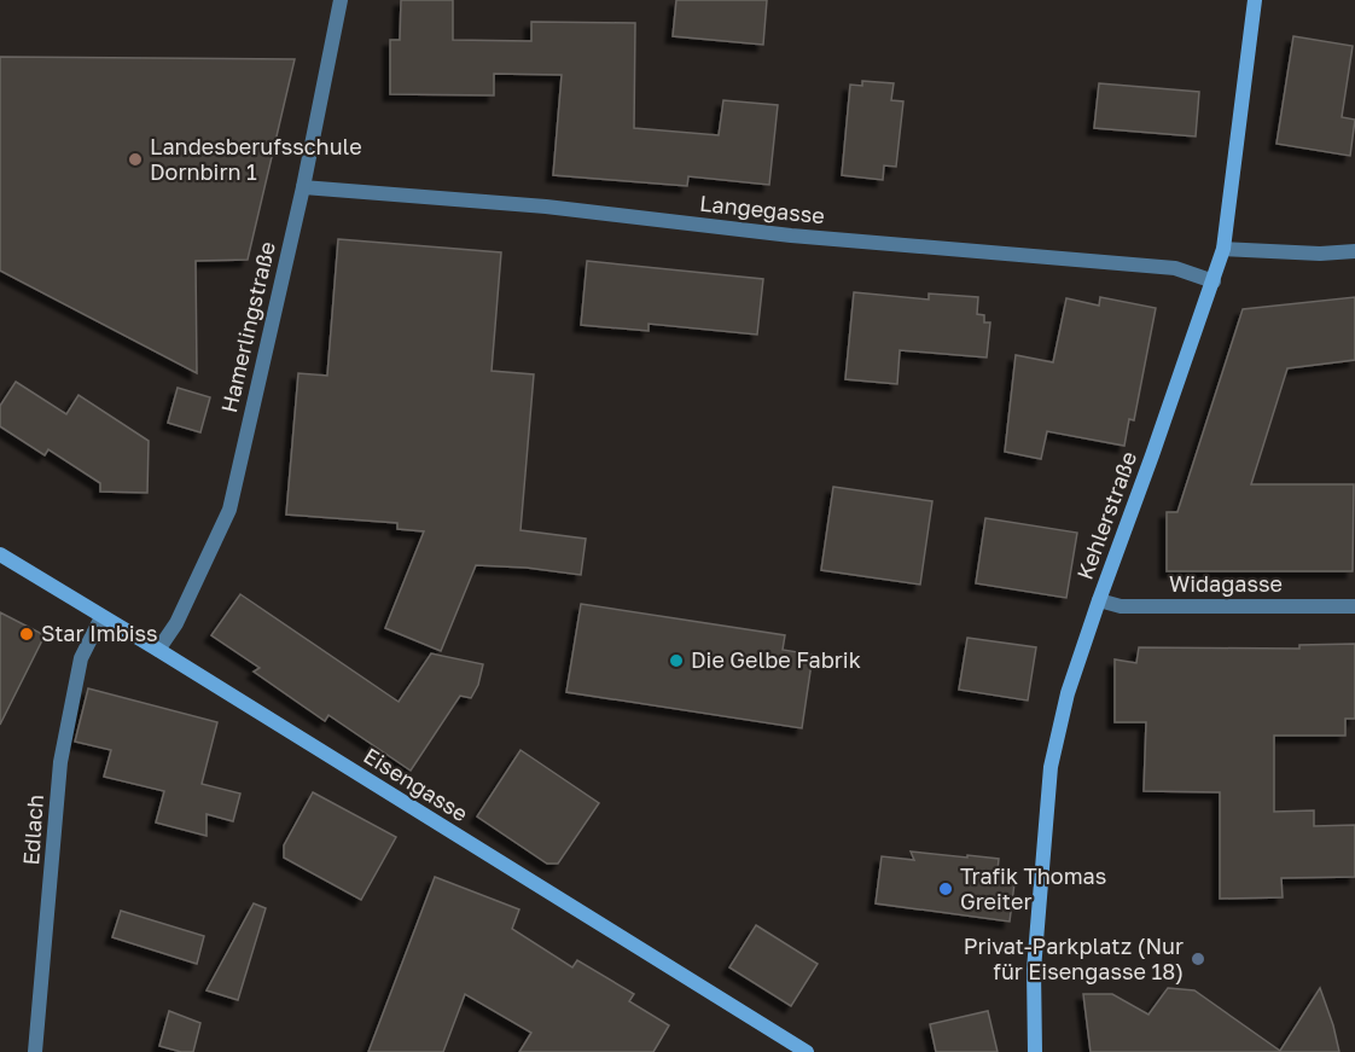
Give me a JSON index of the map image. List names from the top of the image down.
{
  "streets": {
    "street": [
      "Langegasse",
      "Hamerlingstraße",
      "Kehlerstraße",
      "Widagasse",
      "Eisengasse",
      "Edlach"
    ]
  },
  "crossings": [
    ["Langegasse", "Hamerlingstraße"],
    ["Langegasse", "Kehlerstraße"],
    ["Hamerlingstraße", "Eisengasse"],
    ["Kehlerstraße", "Widagasse"],
    ["Eisengasse", "Edlach"]
  ],
  "places": [
    "Landesberufsschule Dornbirn 1",
    "Star Imbiss",
    "Die Gelbe Fabrik",
    "Trafik Thomas Greiter",
    "Privat-Parkplatz (Nur für Eisengasse 18)"
  ]
}
